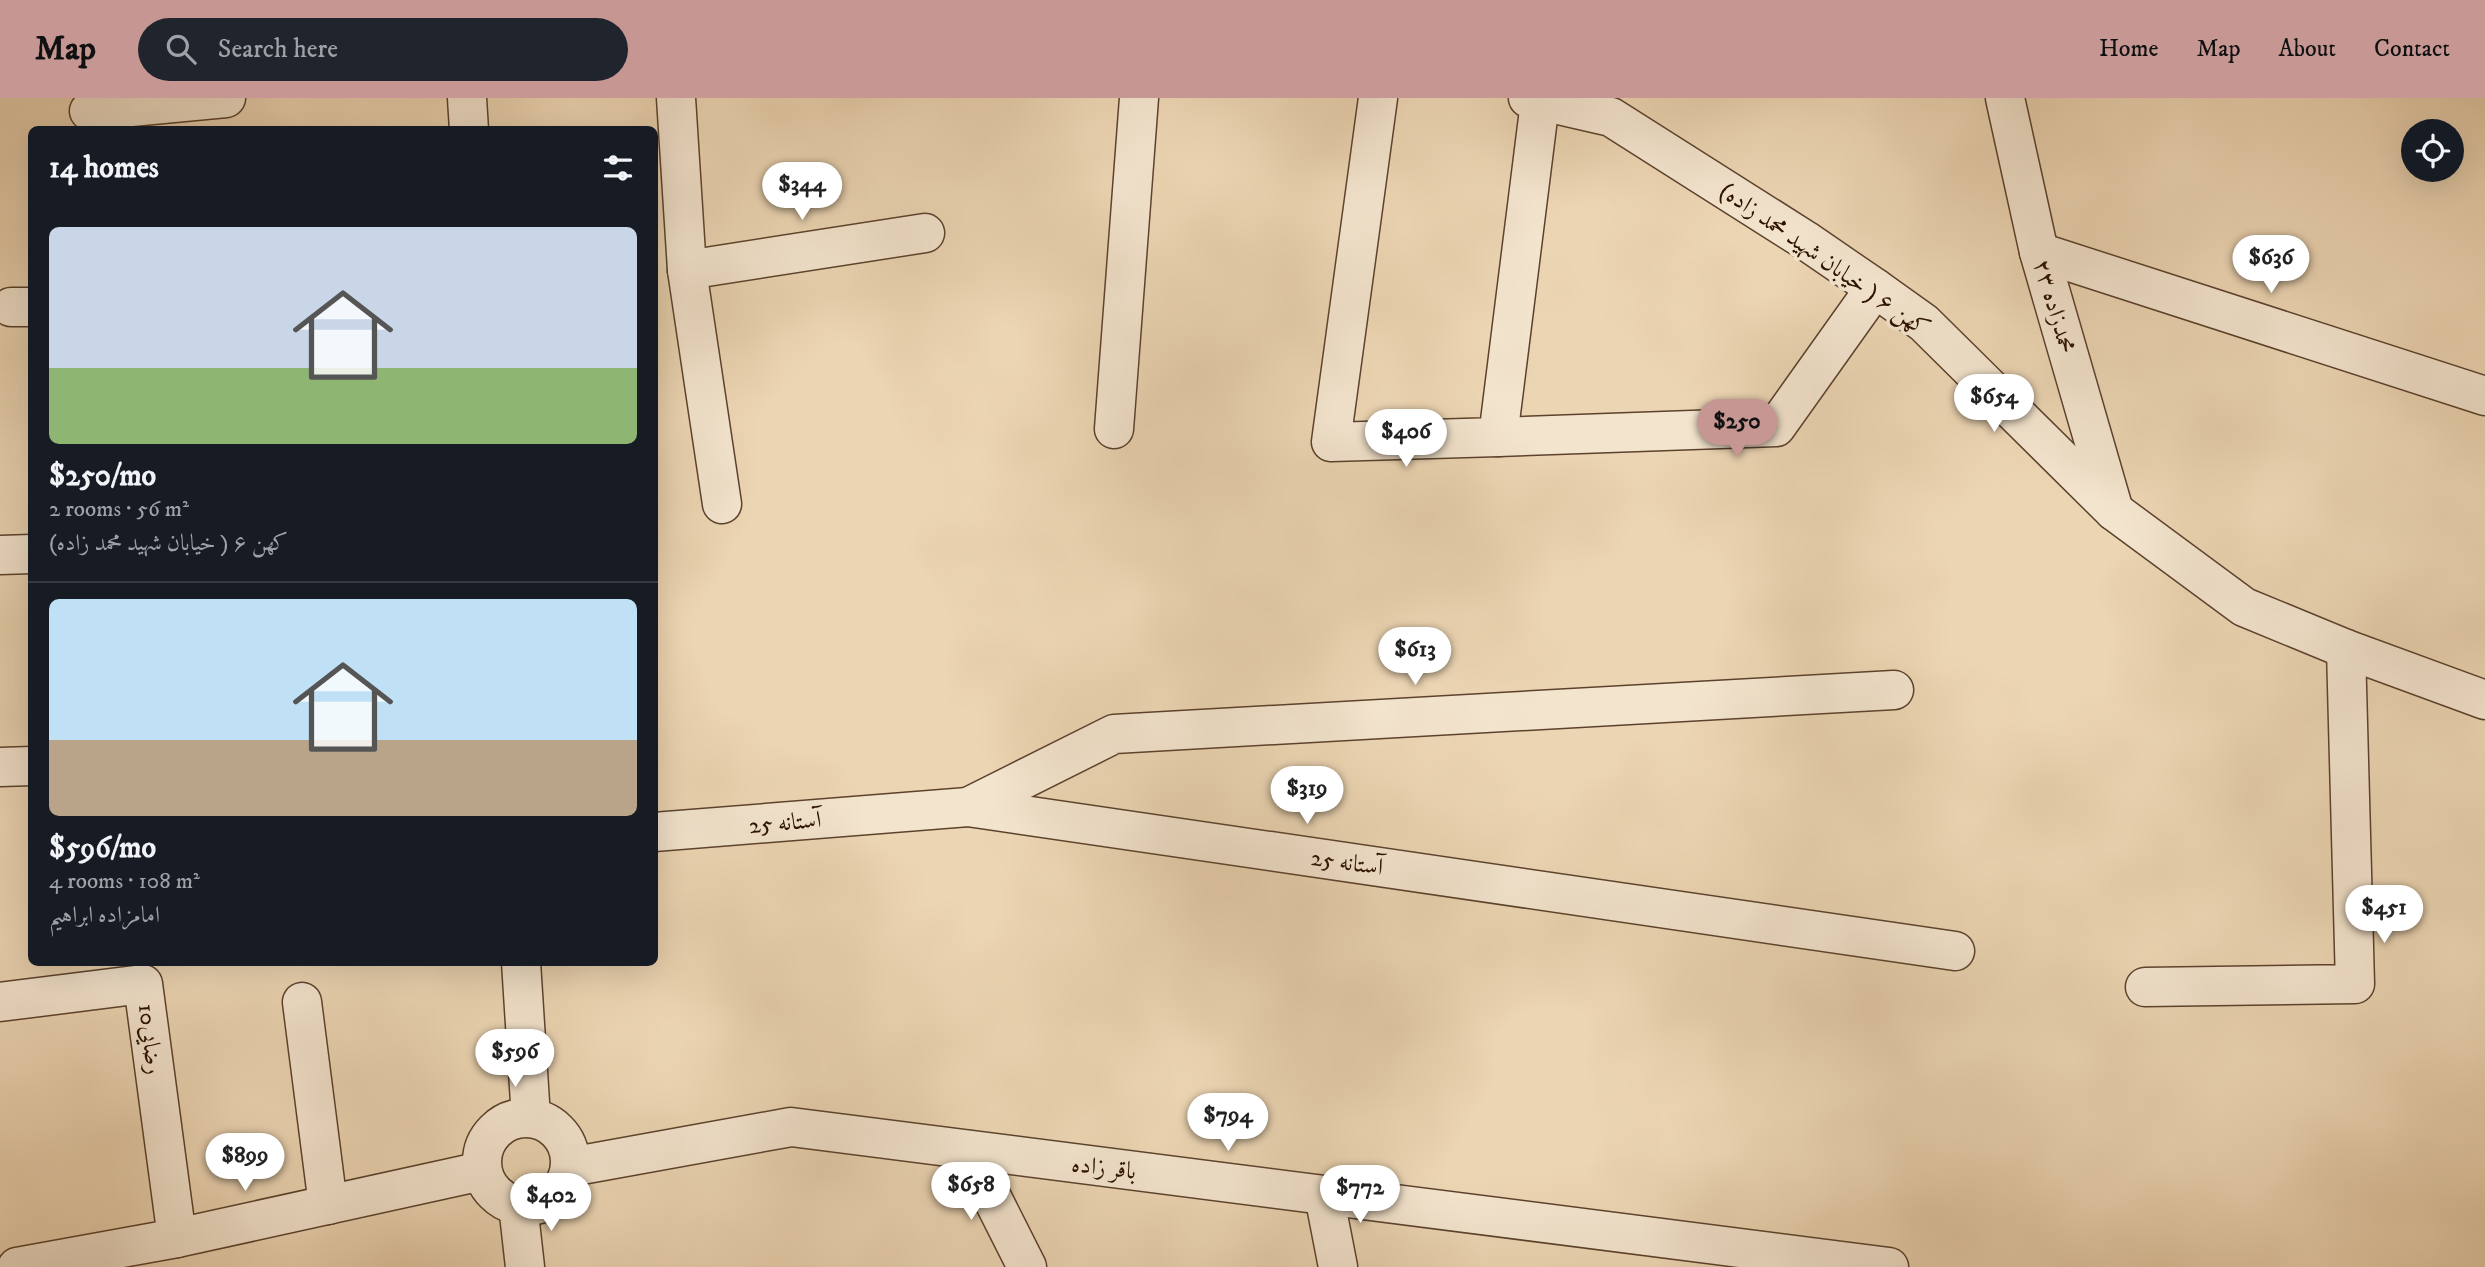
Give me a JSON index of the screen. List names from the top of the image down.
{
  "streets": {
    "street": [
      "کهن ۶ ( خیابان شهید محمد زاده)",
      "محمدزاده ۲۳",
      "آستانه 25",
      "رضایی10",
      "باقر زاده"
    ]
  },
  "crossings": [
    ["کهن ۶ ( خیابان شهید محمد زاده)", "محمدزاده ۲۳"]
  ],
  "page": {
    "header": "Map",
    "search": "Search here",
    "nav": [
      "Home",
      "Map",
      "About",
      "Contact"
    ],
    "heading": "14 homes",
    "price": [
      "$344",
      "$636",
      "$654",
      "$250",
      "$406",
      "$613",
      "$319",
      "$451",
      "$596",
      "$794",
      "$899",
      "$658",
      "$772",
      "$402"
    ],
    "list": [
      {
        "name": "$250/mo",
        "note": "2 rooms · 56 m² · کهن ۶ ( خیابان شهید محمد زاده)"
      },
      {
        "name": "$596/mo",
        "note": "4 rooms · 108 m² · امامزاده ابراهیم"
      }
    ]
  }
}
